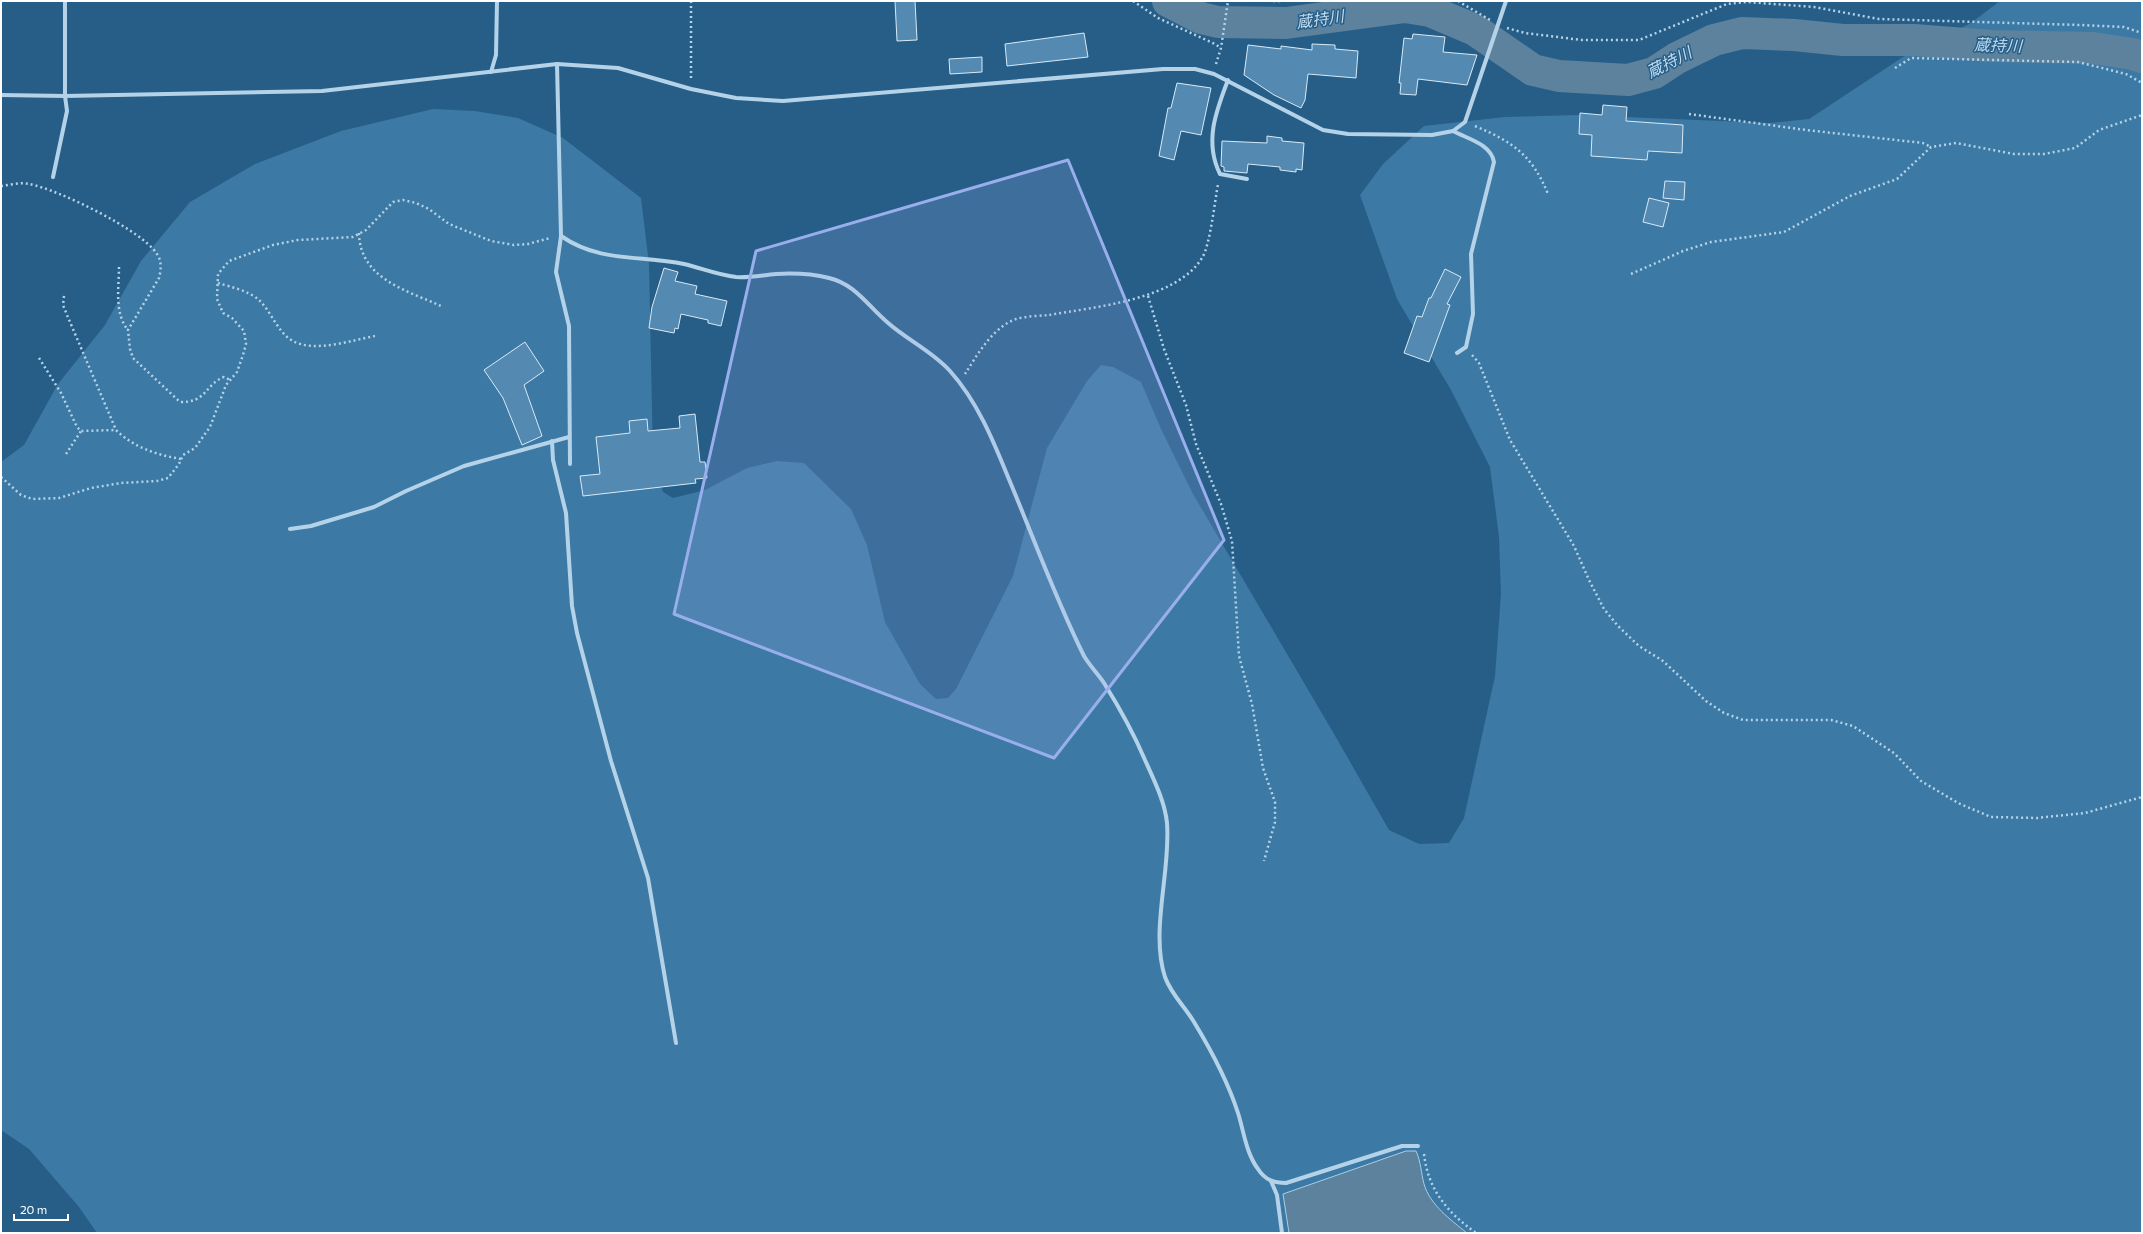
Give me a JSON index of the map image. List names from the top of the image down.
{
  "water": ["蔵持川"],
  "scale_bar": "20 m"
}
